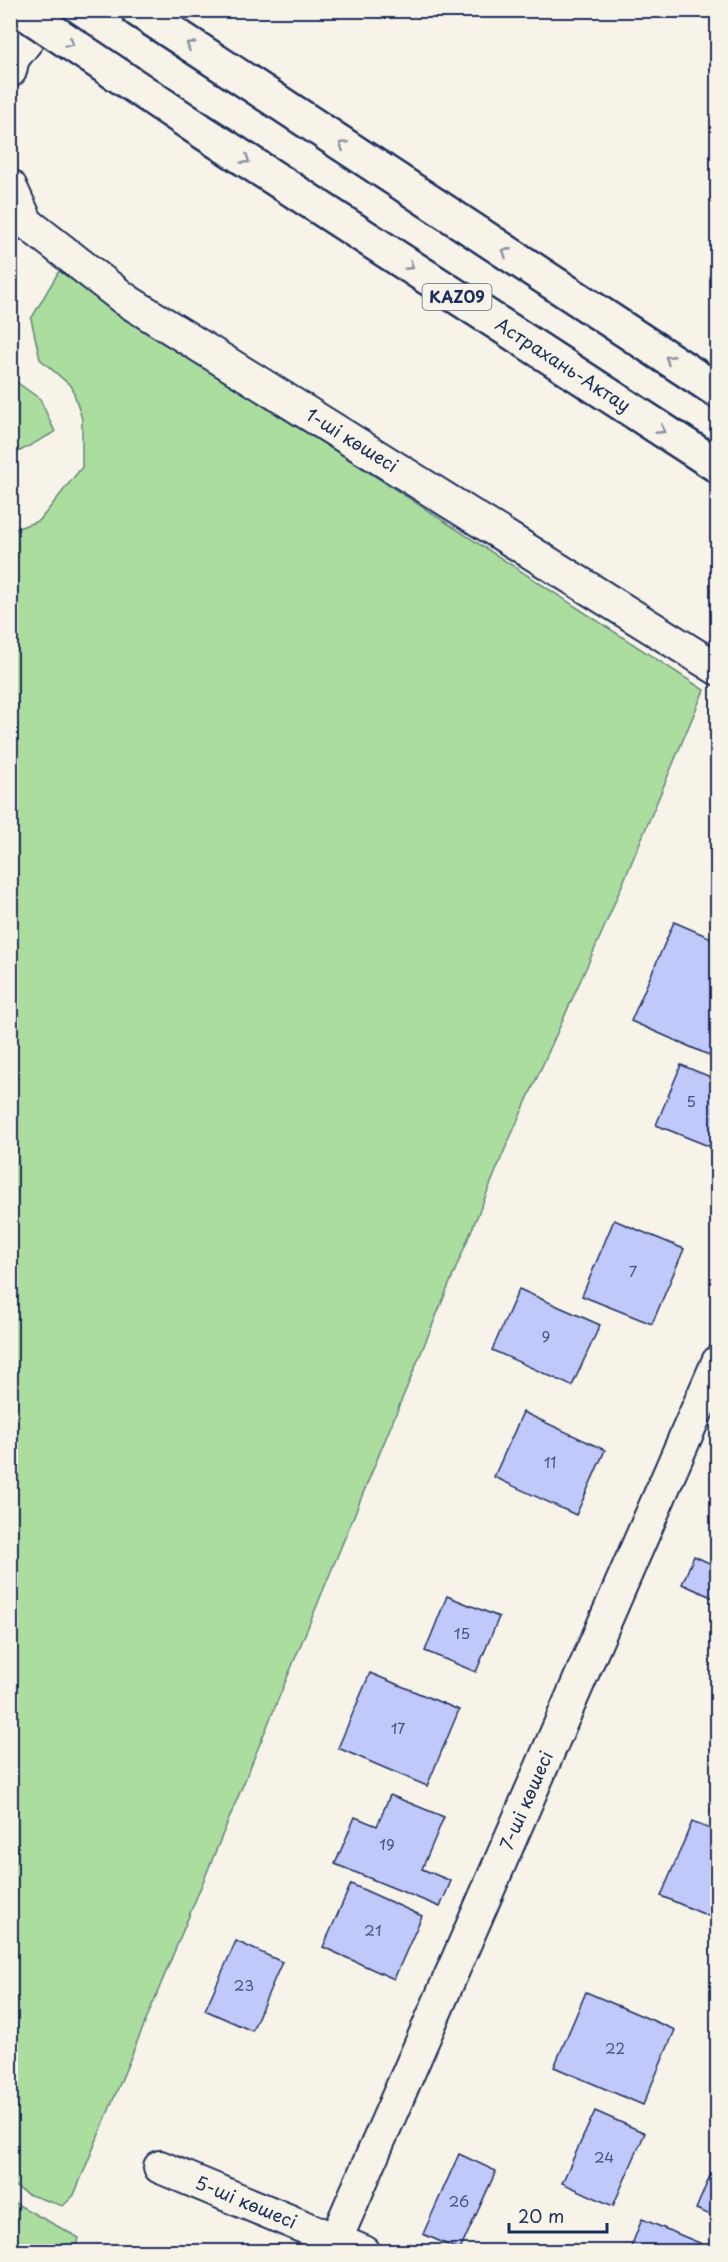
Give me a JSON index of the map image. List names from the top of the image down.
{
  "streets": {
    "highway": ["KAZ09", "Астрахань-Актау"],
    "street": ["1-шi көшесі", "7-шi көшесі", "5-шi көшесі"]
  },
  "crossings": [
    ["7-шi көшесі", "5-шi көшесі"]
  ],
  "house_numbers": [
    "5",
    "7",
    "9",
    "11",
    "15",
    "17",
    "19",
    "21",
    "23",
    "22",
    "24",
    "26"
  ],
  "scale_bar": "20 m"
}
